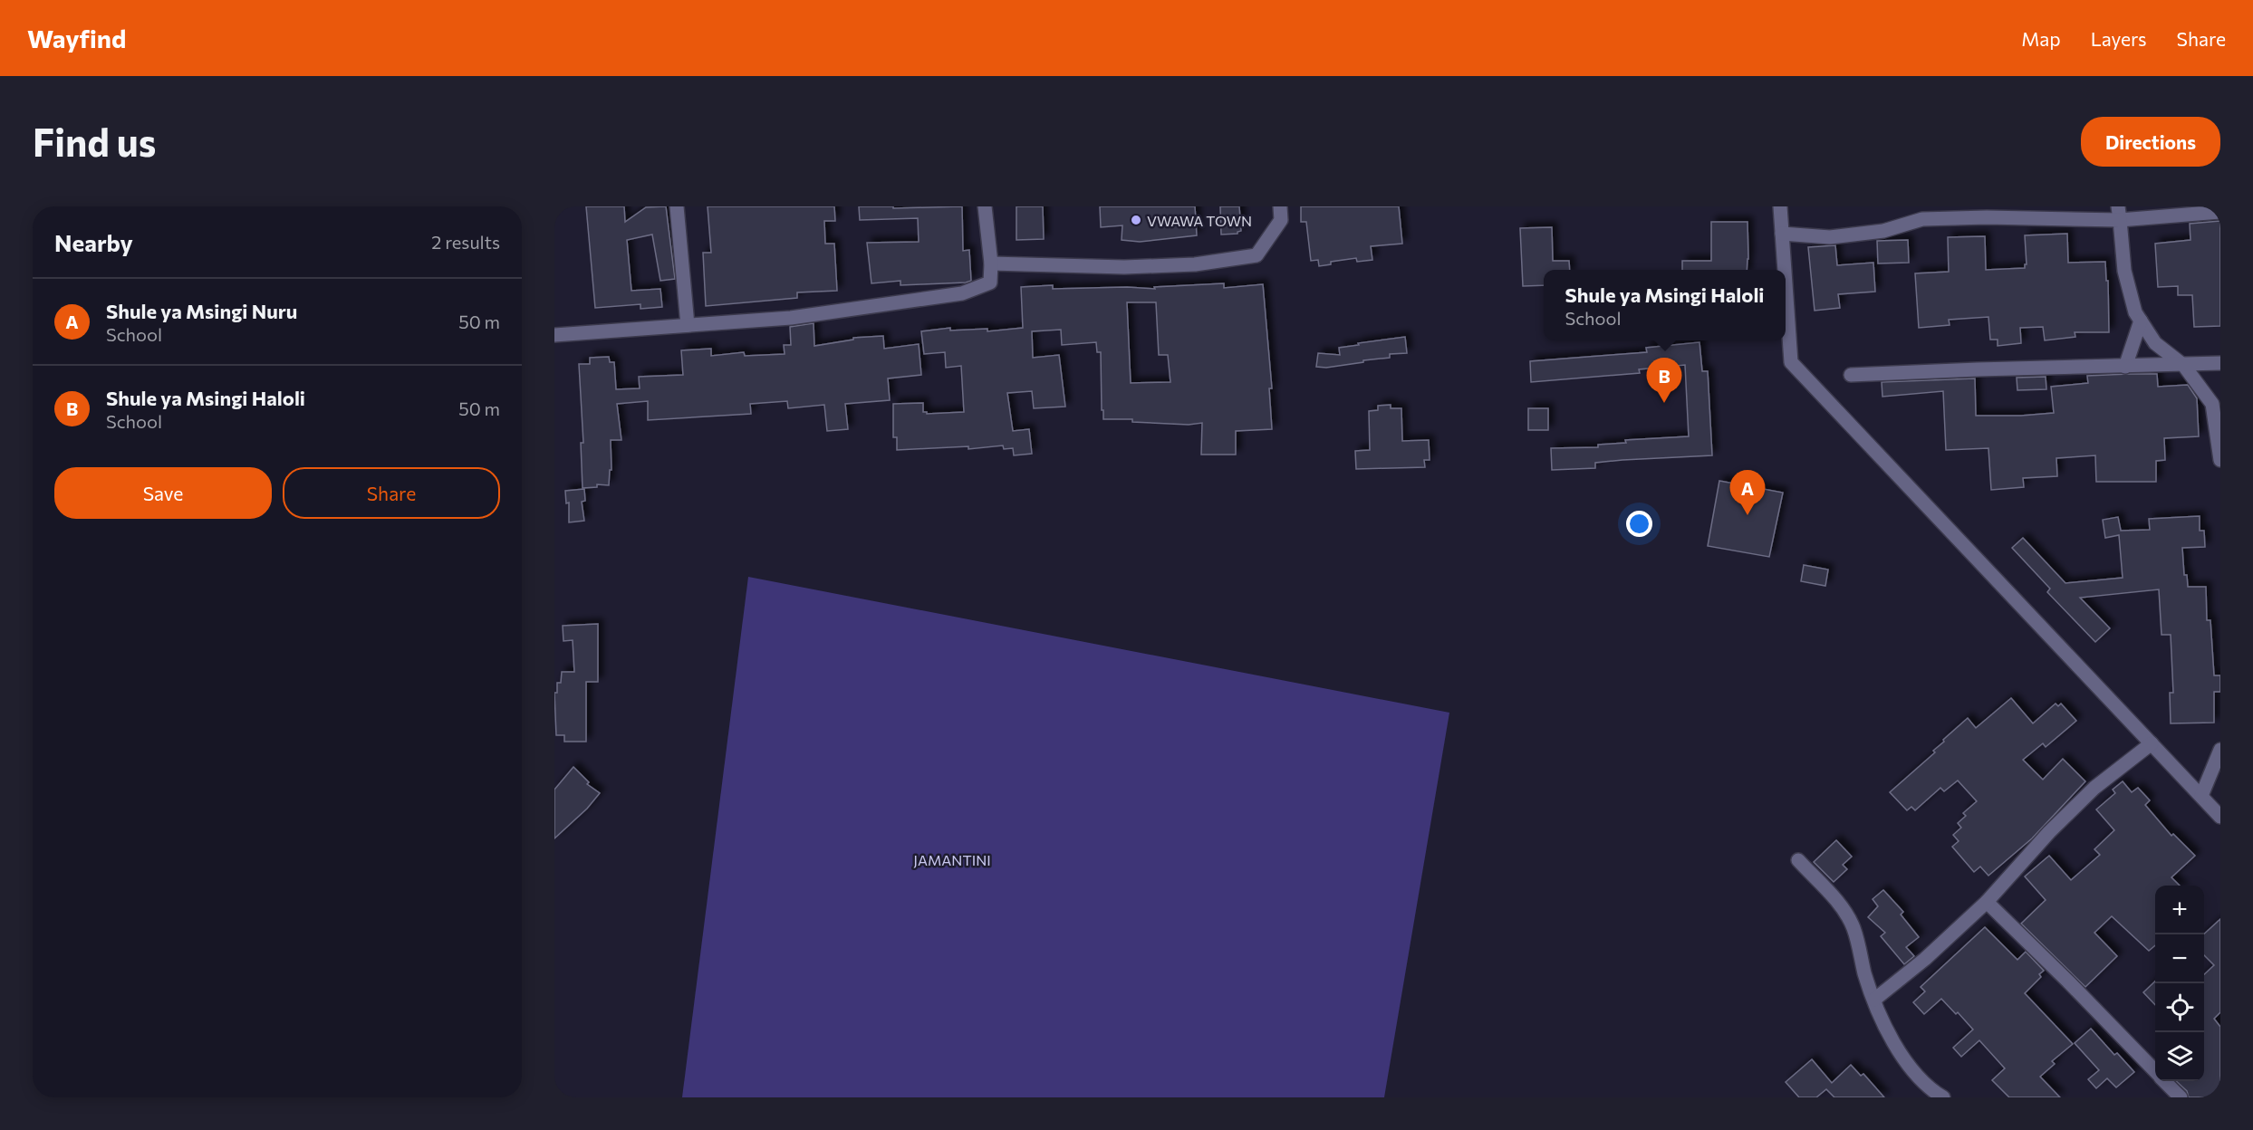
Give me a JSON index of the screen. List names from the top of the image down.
{
  "parks": ["JAMANTINI"],
  "places": ["VWAWA TOWN"],
  "page": {
    "header": "Wayfind",
    "nav": ["Map", "Layers", "Share"],
    "buttons": [
      "Directions",
      ["Save", "Share"]
    ],
    "title": "Find us",
    "heading": ["Nearby", "2 results"],
    "popup": ["Shule ya Msingi Haloli", "School"],
    "list": [
      {
        "mark": "A",
        "name": "Shule ya Msingi Nuru",
        "note": "School",
        "value": "50 m"
      },
      {
        "mark": "B",
        "name": "Shule ya Msingi Haloli",
        "note": "School",
        "value": "50 m"
      }
    ],
    "pins": ["B", "A"],
    "map_buttons": ["+", "−"]
  }
}
